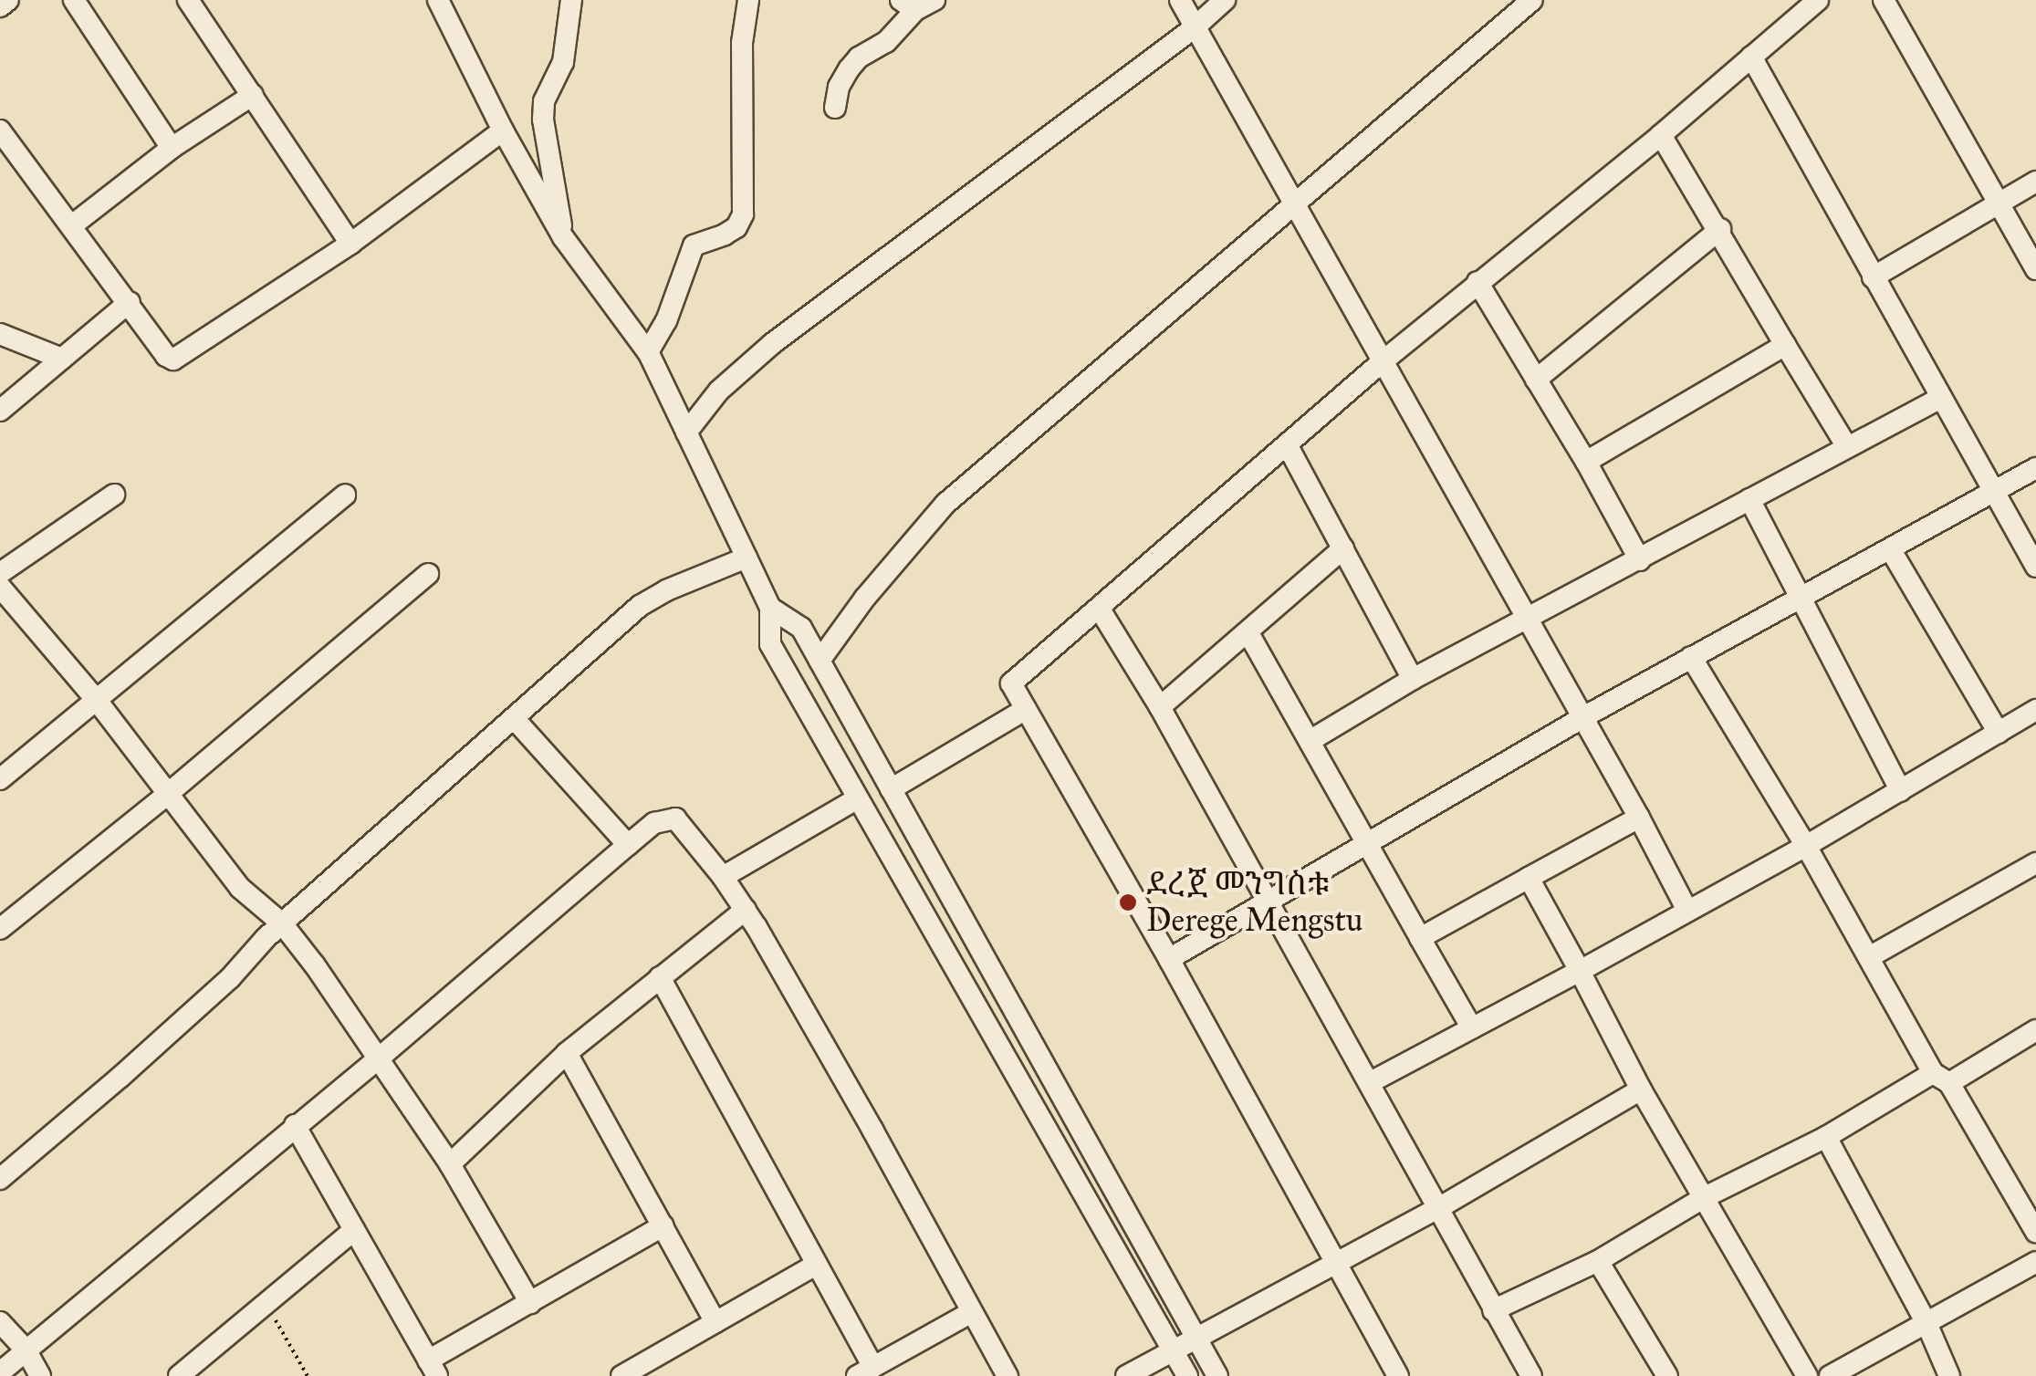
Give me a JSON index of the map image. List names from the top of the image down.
{
  "places": ["ደረጀ መንግስቱ Derege Mengstu"]
}
